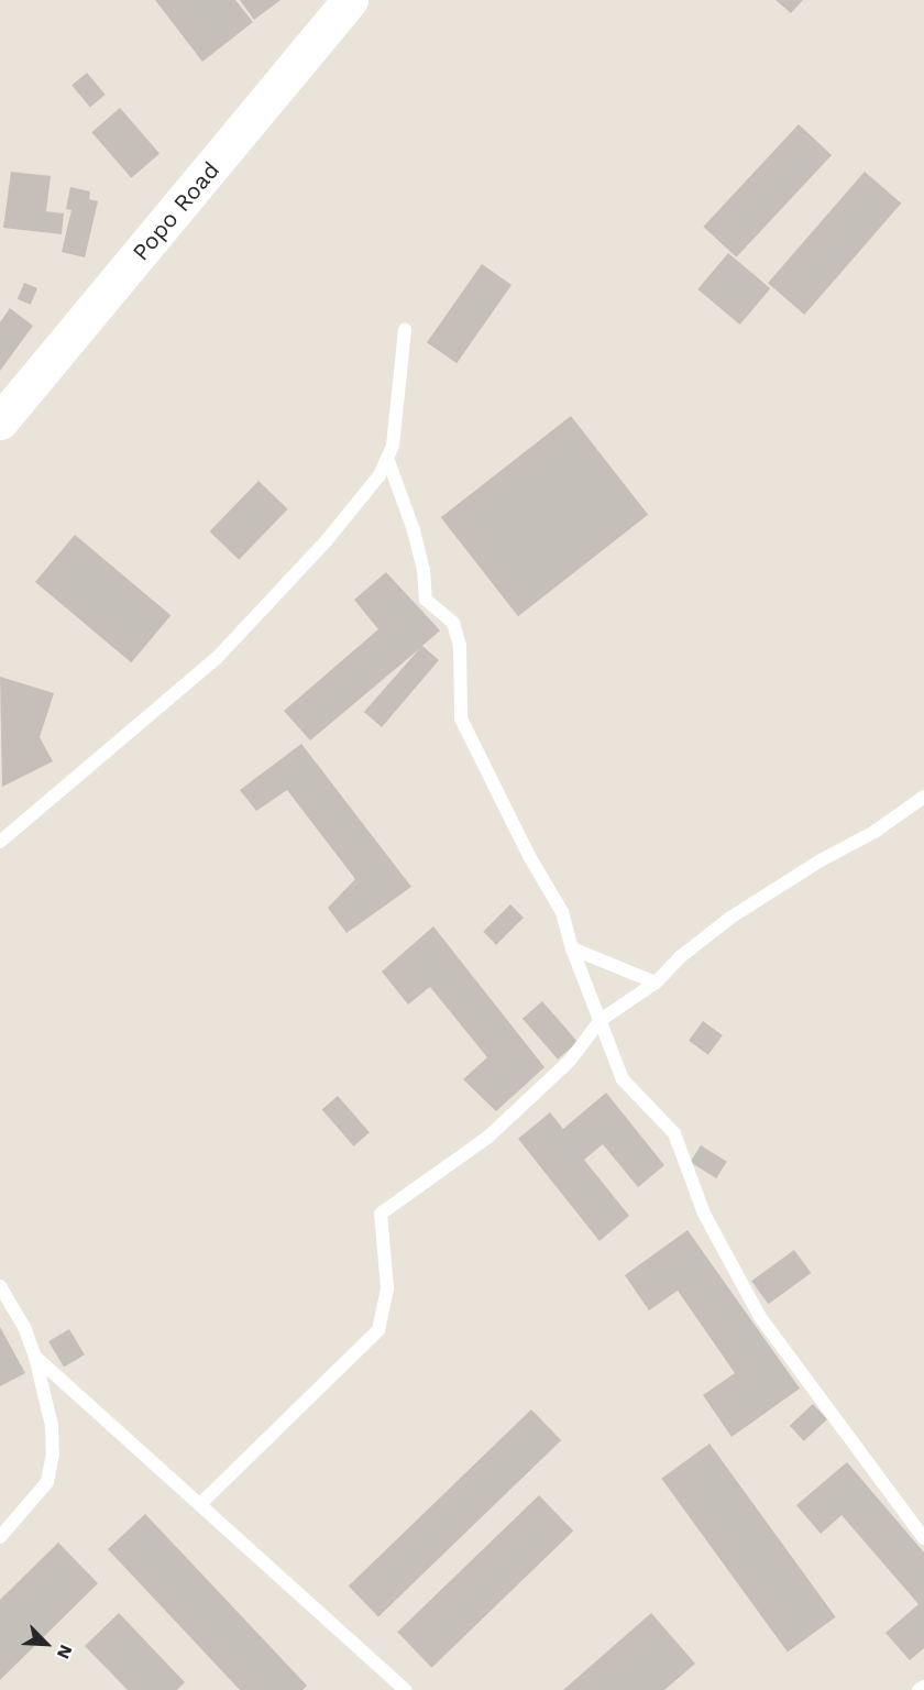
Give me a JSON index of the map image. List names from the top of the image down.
{
  "streets": {
    "main road": ["Popo Road"]
  },
  "north": "bottom right"
}
